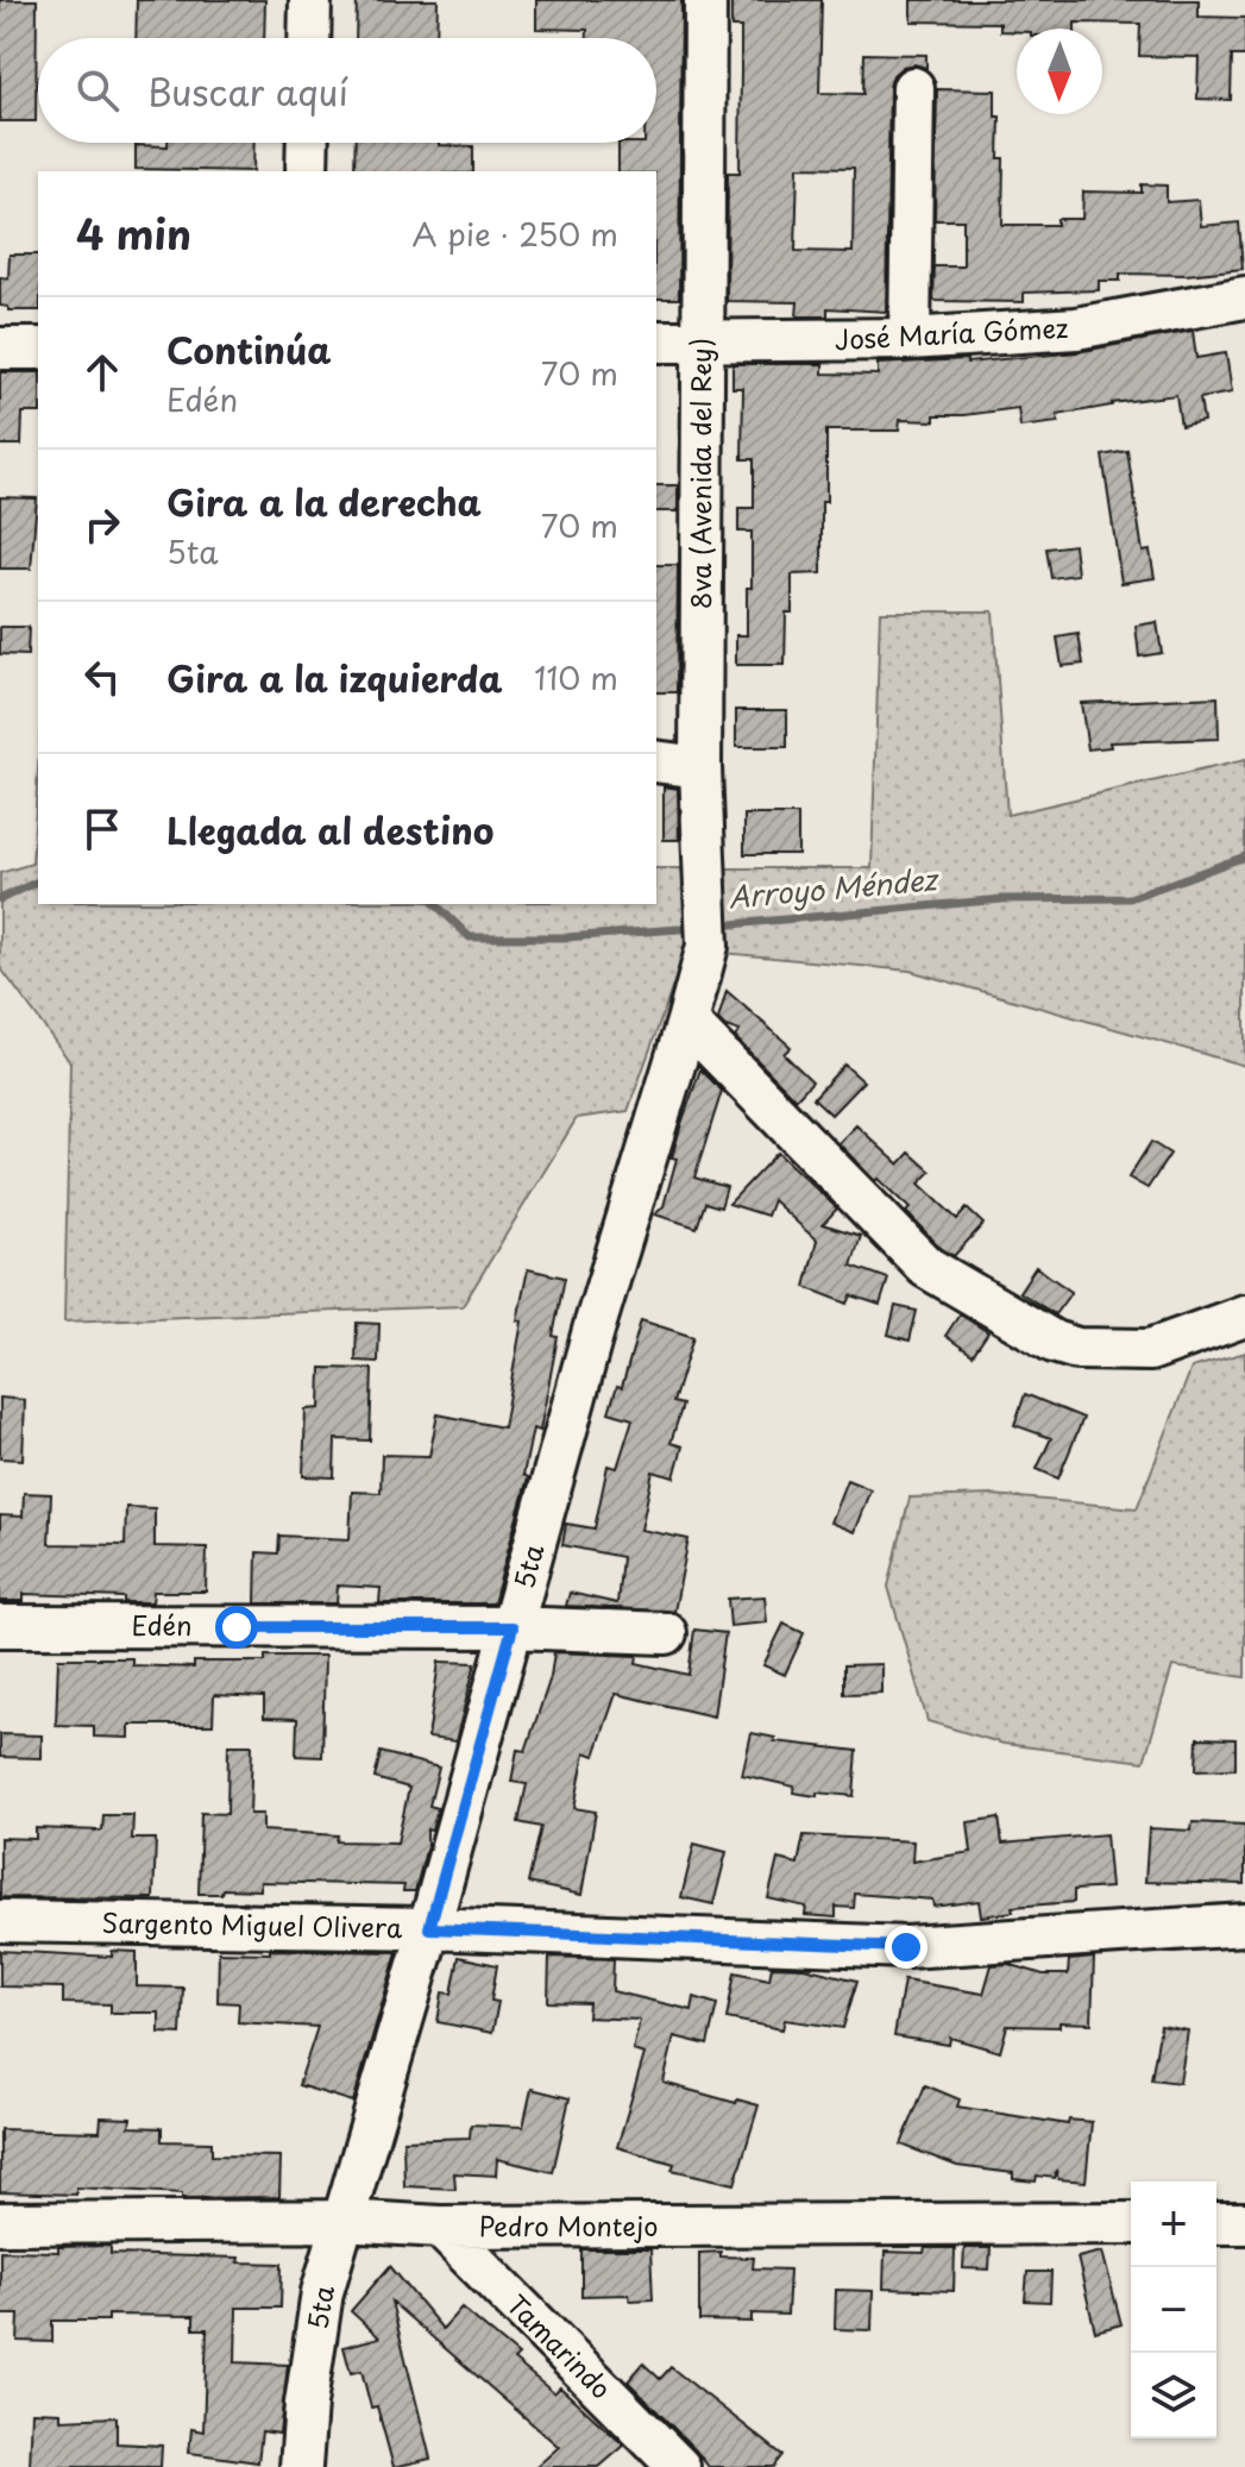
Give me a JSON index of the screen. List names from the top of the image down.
{
  "streets": {
    "street": [
      "José María Gómez",
      "8va (Avenida del Rey)",
      "5ta",
      "Edén",
      "Sargento Miguel Olivera",
      "Pedro Montejo",
      "Tamarindo"
    ]
  },
  "crossings": [
    ["José María Gómez", "8va (Avenida del Rey)"],
    ["8va (Avenida del Rey)", "5ta"],
    ["5ta", "Edén"],
    ["5ta", "Sargento Miguel Olivera"],
    ["5ta", "Pedro Montejo"],
    ["Pedro Montejo", "Tamarindo"]
  ],
  "water": ["Arroyo Méndez"],
  "north": "bottom",
  "page": {
    "search": "Buscar aquí",
    "heading": ["4 min", "A pie · 250 m"],
    "list": [
      ["Continúa", "Edén", "70 m"],
      ["Gira a la derecha", "5ta", "70 m"],
      ["Gira a la izquierda", "110 m"],
      "Llegada al destino"
    ],
    "map_buttons": ["+", "−"]
  }
}
